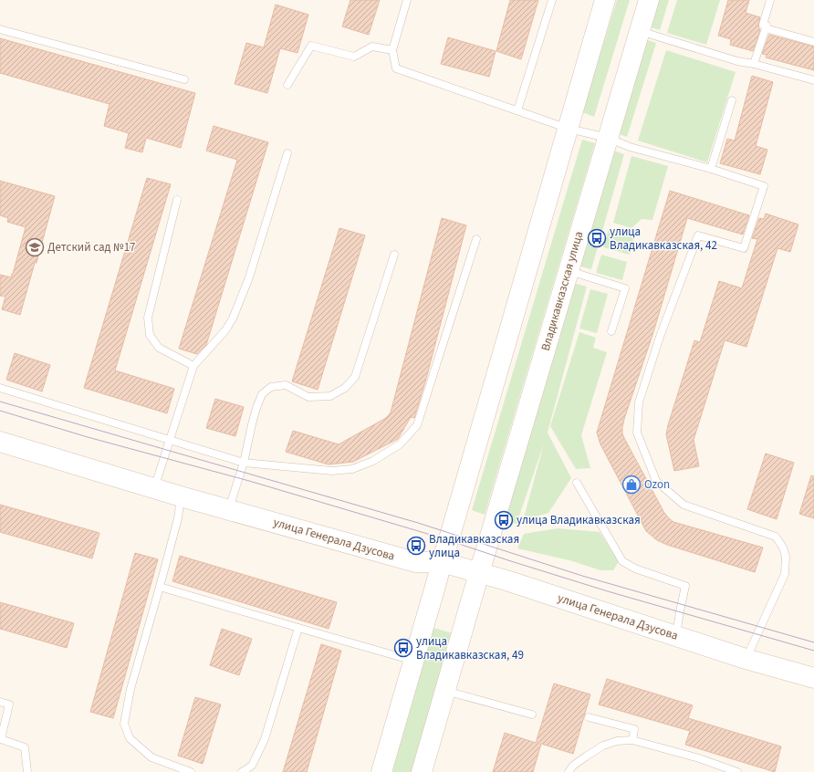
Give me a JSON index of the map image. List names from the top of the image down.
{
  "streets": {
    "main road": ["Владикавказская улица", "улица Генерала Дзусова"]
  },
  "crossings": [
    ["Владикавказская улица", "улица Генерала Дзусова"]
  ],
  "places": {
    "bus stop": [
      "улица Владикавказская, 42",
      "улица Владикавказская",
      "Владикавказская улица",
      "улица Владикавказская, 49"
    ],
    "school or university": ["Детский сад №17"],
    "shop": ["Ozon"]
  }
}
